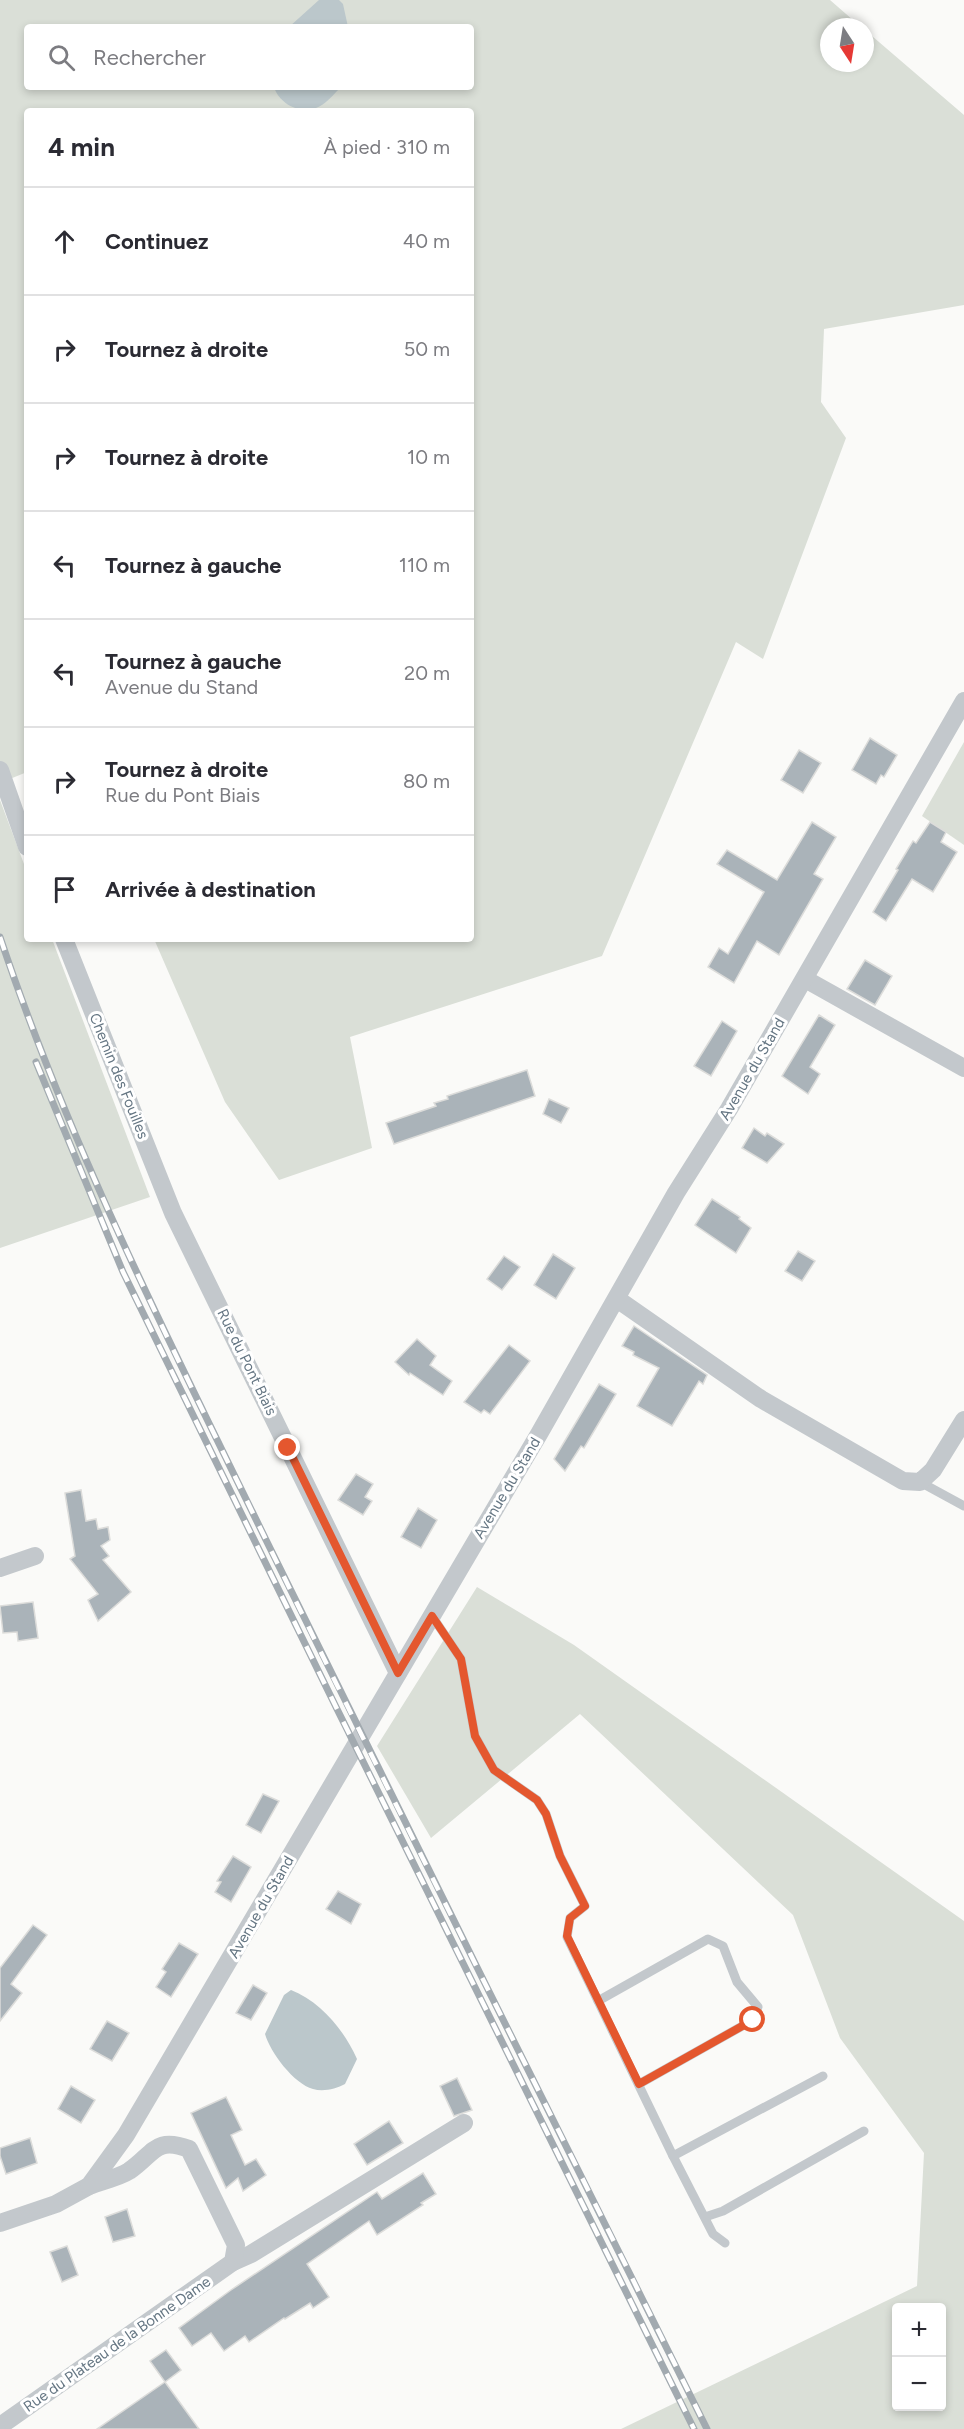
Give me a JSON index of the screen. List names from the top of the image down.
{
  "streets": {
    "street": [
      "Avenue du Stand",
      "Chemin des Fouilles",
      "Rue du Pont Biais",
      "Rue du Plateau de la Bonne Dame"
    ]
  },
  "crossings": [
    ["Avenue du Stand", "Rue du Pont Biais"],
    ["Chemin des Fouilles", "Rue du Pont Biais"]
  ],
  "north": "bottom",
  "page": {
    "search": "Rechercher",
    "heading": ["4 min", "À pied · 310 m"],
    "list": [
      ["Continuez", "40 m"],
      ["Tournez à droite", "50 m"],
      ["Tournez à droite", "10 m"],
      ["Tournez à gauche", "110 m"],
      ["Tournez à gauche", "Avenue du Stand", "20 m"],
      ["Tournez à droite", "Rue du Pont Biais", "80 m"],
      "Arrivée à destination"
    ],
    "map_buttons": ["+", "−"]
  }
}
